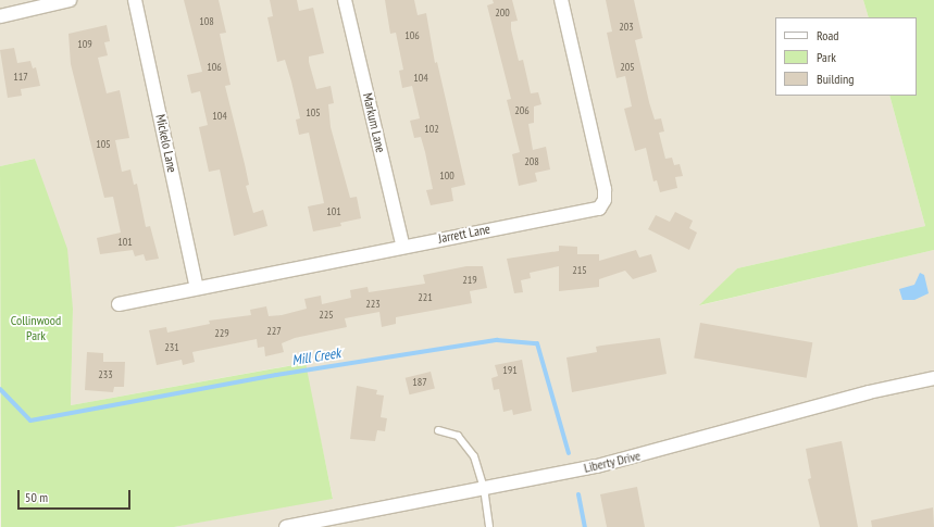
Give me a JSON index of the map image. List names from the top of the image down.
{
  "streets": {
    "street": [
      "Markum Lane",
      "Mickelo Lane",
      "Jarrett Lane",
      "Liberty Drive"
    ]
  },
  "crossings": [
    ["Markum Lane", "Jarrett Lane"],
    ["Mickelo Lane", "Jarrett Lane"]
  ],
  "water": ["Mill Creek"],
  "parks": ["Collinwood Park"],
  "house_numbers": [
    "200",
    "108",
    "203",
    "106",
    "109",
    "106",
    "205",
    "117",
    "104",
    "206",
    "105",
    "104",
    "102",
    "105",
    "208",
    "100",
    "101",
    "101",
    "215",
    "219",
    "221",
    "223",
    "225",
    "227",
    "229",
    "231",
    "191",
    "233",
    "187"
  ],
  "legend": ["Road", "Park", "Building"],
  "scale_bar": "50 m"
}
